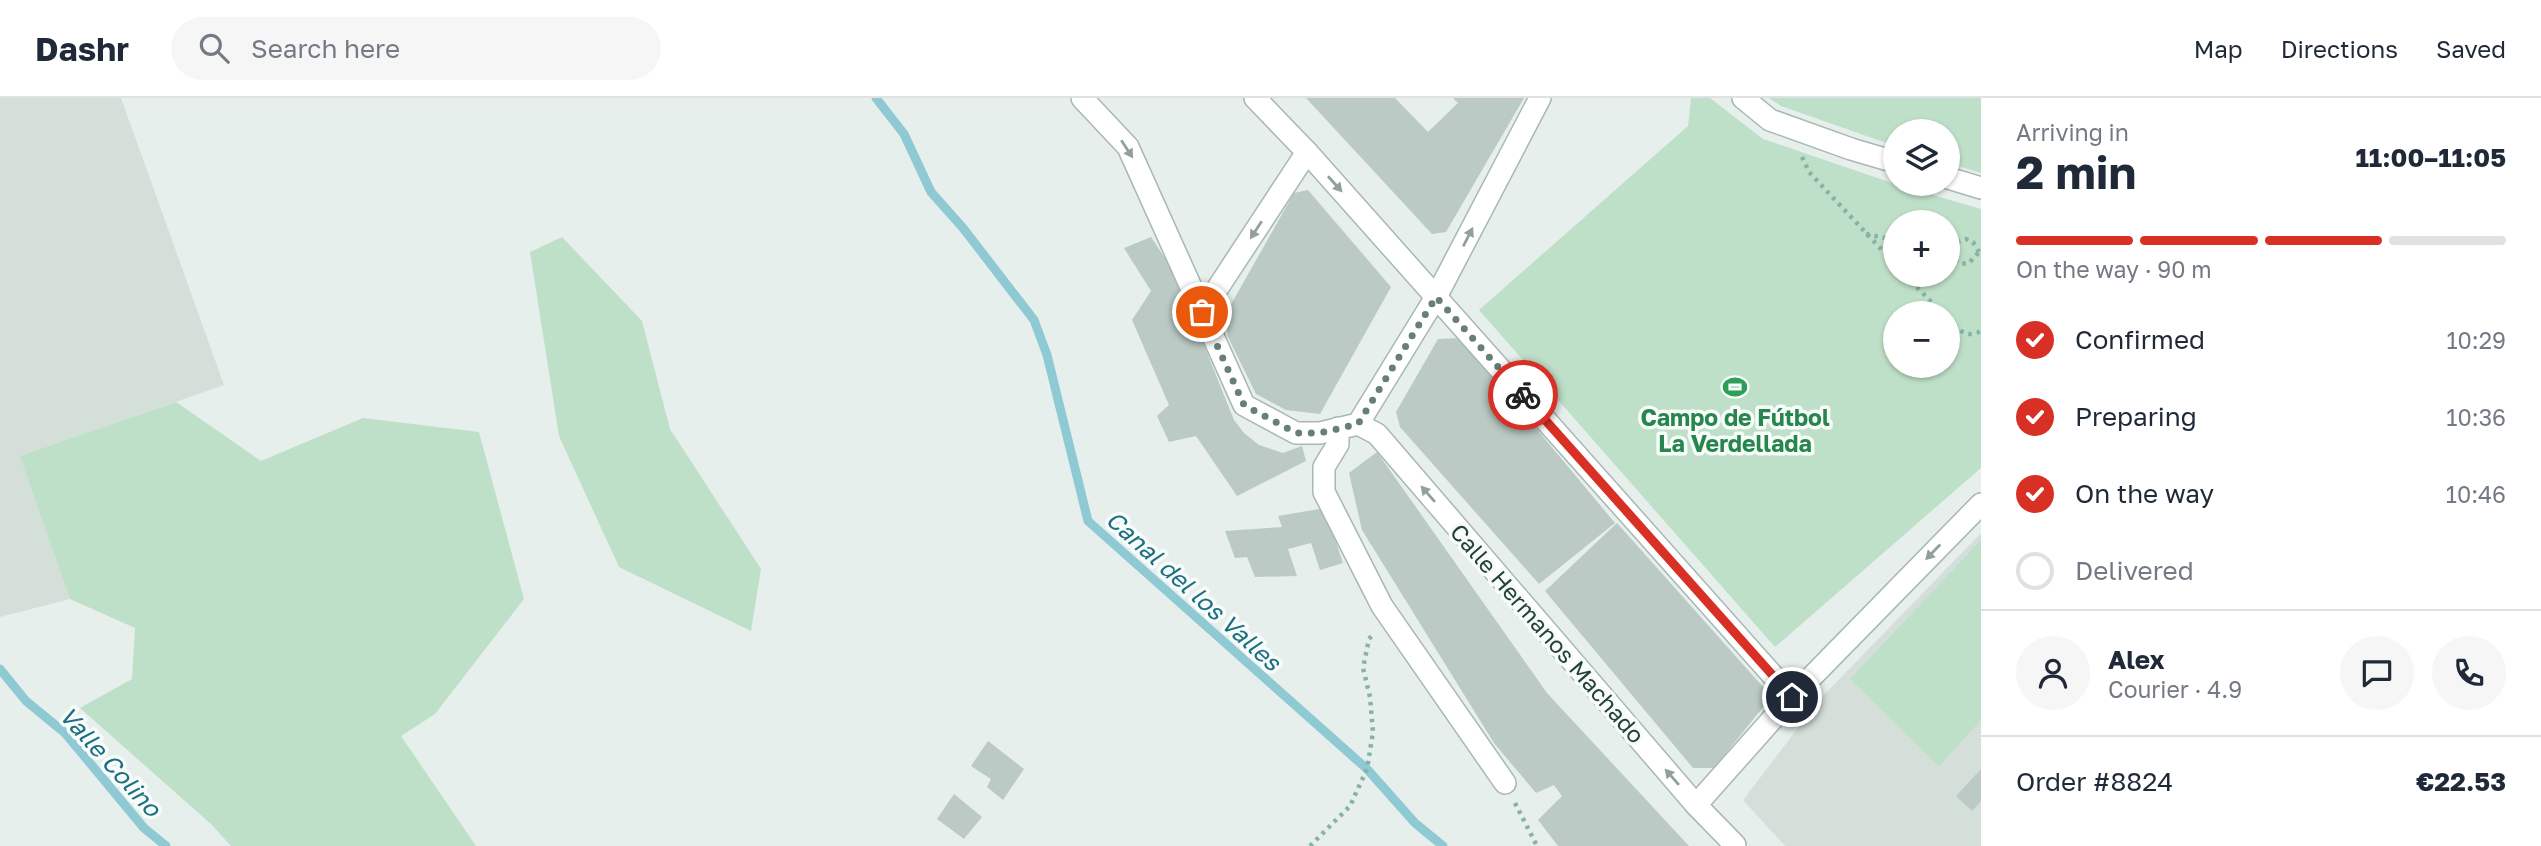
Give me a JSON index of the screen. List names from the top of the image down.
{
  "streets": {
    "street": ["Calle Hermanos Machado"]
  },
  "water": ["Canal del los Valles", "Valle Colino"],
  "places": {
    "sports": ["Campo de Fútbol La Verdellada"]
  },
  "page": {
    "header": "Dashr",
    "search": "Search here",
    "nav": ["Map", "Directions", "Saved"],
    "heading": ["2 min", "Arriving in", "11:00–11:05"],
    "panel": [
      "Alex",
      "Courier · 4.9",
      "Order #8824",
      "€22.53"
    ],
    "map_buttons": ["+", "−"],
    "bar": "On the way · 90 m",
    "list": [
      ["Confirmed", "10:29"],
      ["Preparing", "10:36"],
      ["On the way", "10:46"],
      "Delivered"
    ]
  }
}
